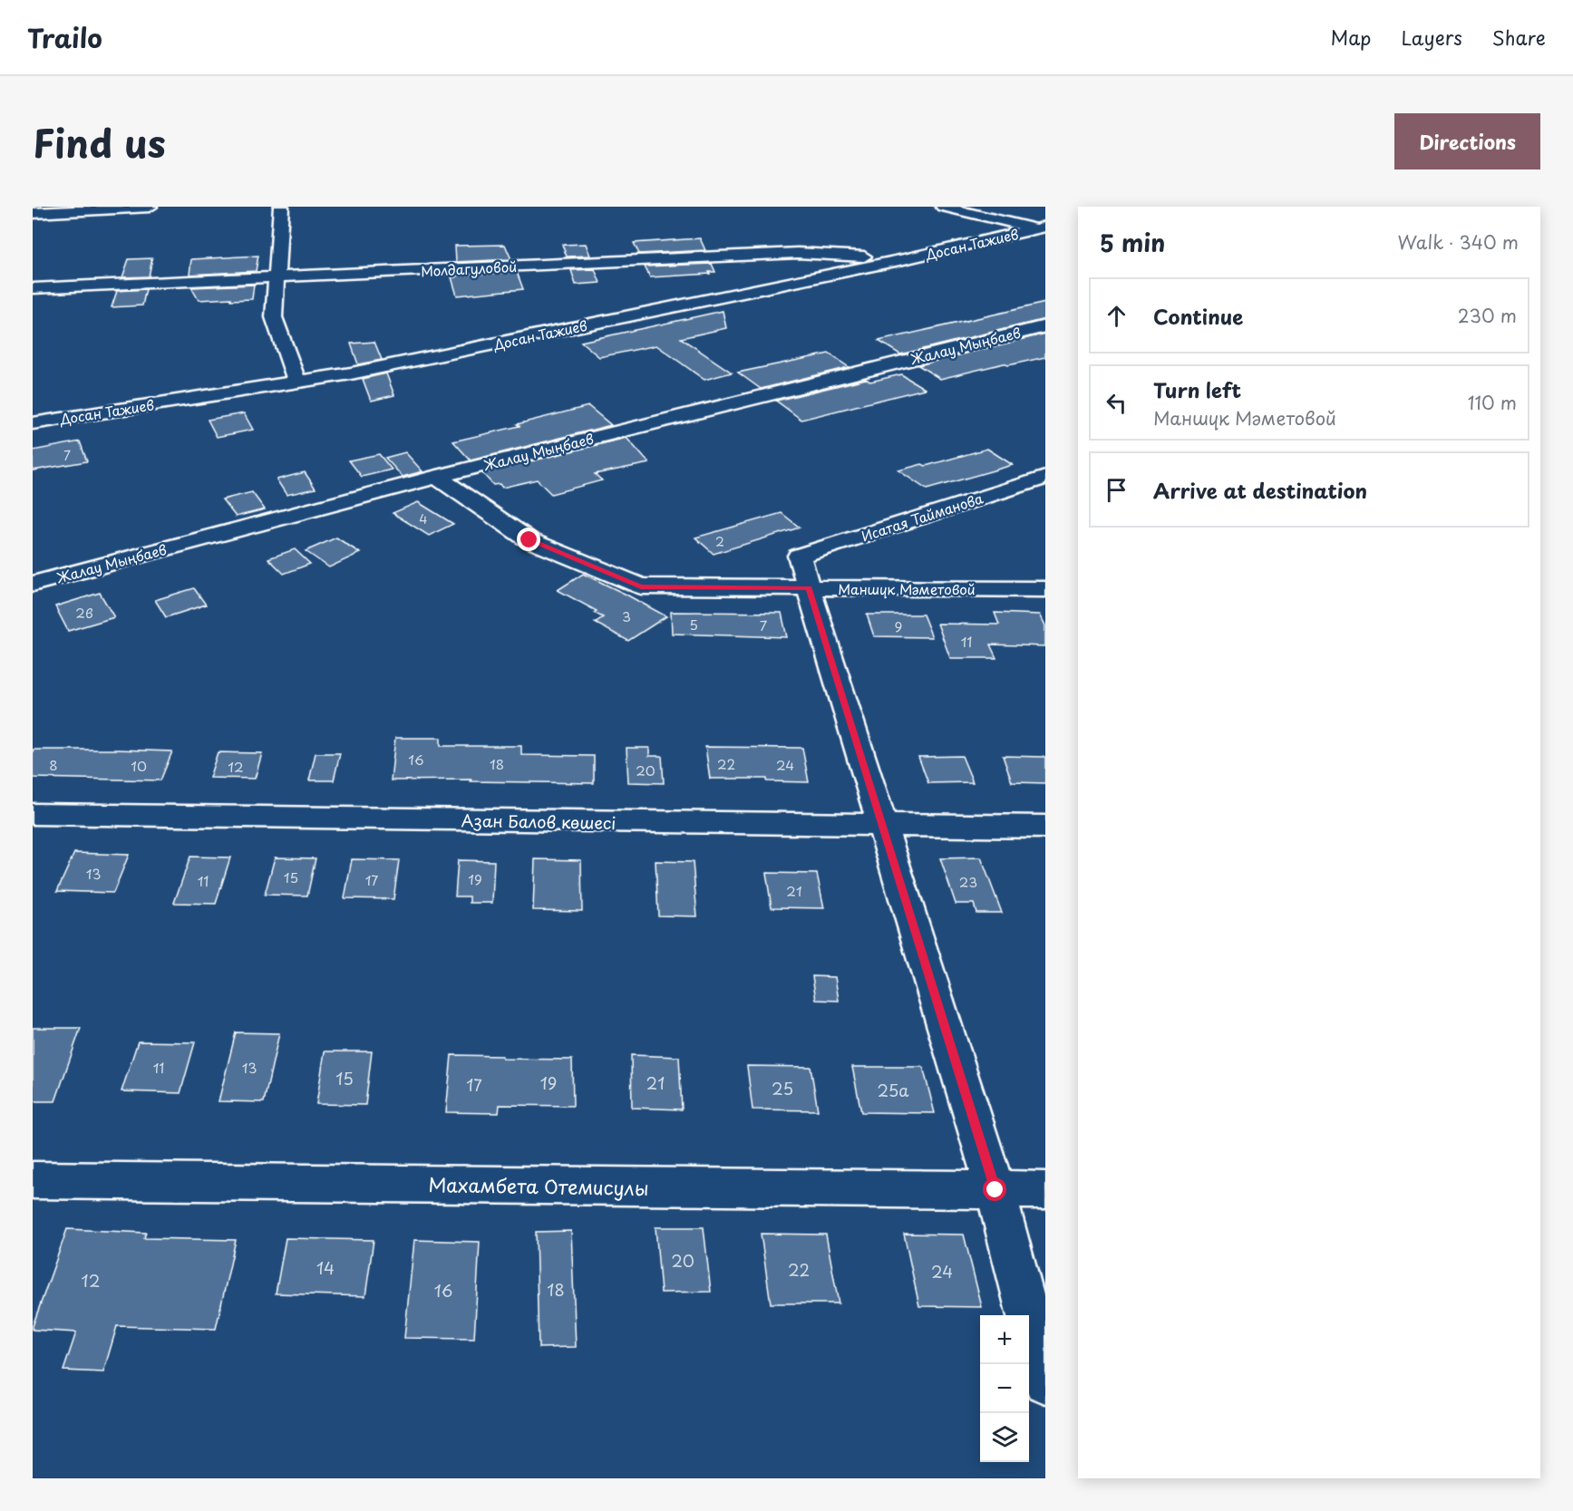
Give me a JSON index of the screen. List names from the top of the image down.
{
  "streets": {
    "street": [
      "Досан Тажиев",
      "Молдагуловой",
      "Жалау Мыңбаев",
      "Исатая Тайманова",
      "Маншүк Мәметовой",
      "Азан Балов көшесі",
      "Махамбета Отемисулы"
    ]
  },
  "crossings": [
    ["Досан Тажиев", "Молдагуловой"],
    ["Жалау Мыңбаев", "Маншүк Мәметовой"],
    ["Исатая Тайманова", "Маншүк Мәметовой"]
  ],
  "house_numbers": [
    "7",
    "4",
    "2",
    "2в",
    "3",
    "5",
    "7",
    "9",
    "11",
    "16",
    "18",
    "22",
    "8",
    "24",
    "10",
    "12",
    "20",
    "13",
    "15",
    "19",
    "17",
    "11",
    "23",
    "21",
    "11",
    "13",
    "15",
    "19",
    "21",
    "17",
    "25",
    "25а",
    "20",
    "14",
    "22",
    "24",
    "12",
    "18",
    "16"
  ],
  "page": {
    "header": "Trailo",
    "nav": ["Map", "Layers", "Share"],
    "title": "Find us",
    "buttons": "Directions",
    "heading": ["5 min", "Walk · 340 m"],
    "list": [
      ["Continue", "230 m"],
      ["Turn left", "Маншүк Мәметовой", "110 m"],
      "Arrive at destination"
    ],
    "map_buttons": ["+", "−"]
  }
}
